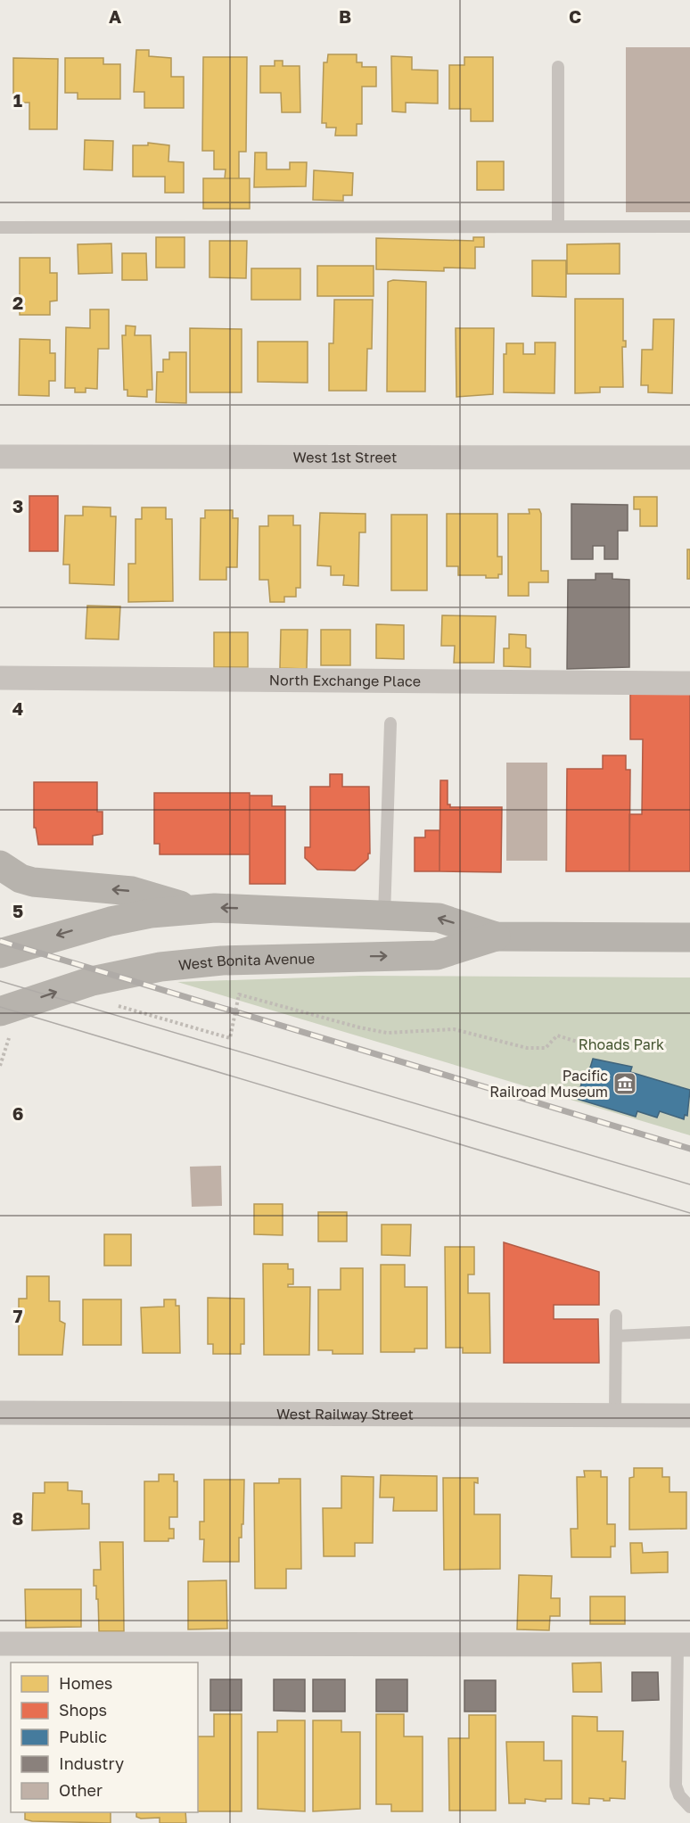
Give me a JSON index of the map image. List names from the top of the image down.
{
  "streets": {
    "main road": ["West Bonita Avenue"],
    "street": ["West 1st Street", "North Exchange Place", "West Railway Street"]
  },
  "parks": ["Rhoads Park"],
  "places": {
    "museum": ["Pacific Railroad Museum"]
  },
  "legend": [
    "Homes",
    "Shops",
    "Public",
    "Industry",
    "Other"
  ],
  "grid": {
    "columns": ["A", "B", "C"],
    "rows": [
      "1",
      "2",
      "3",
      "4",
      "5",
      "6",
      "7",
      "8"
    ]
  }
}
